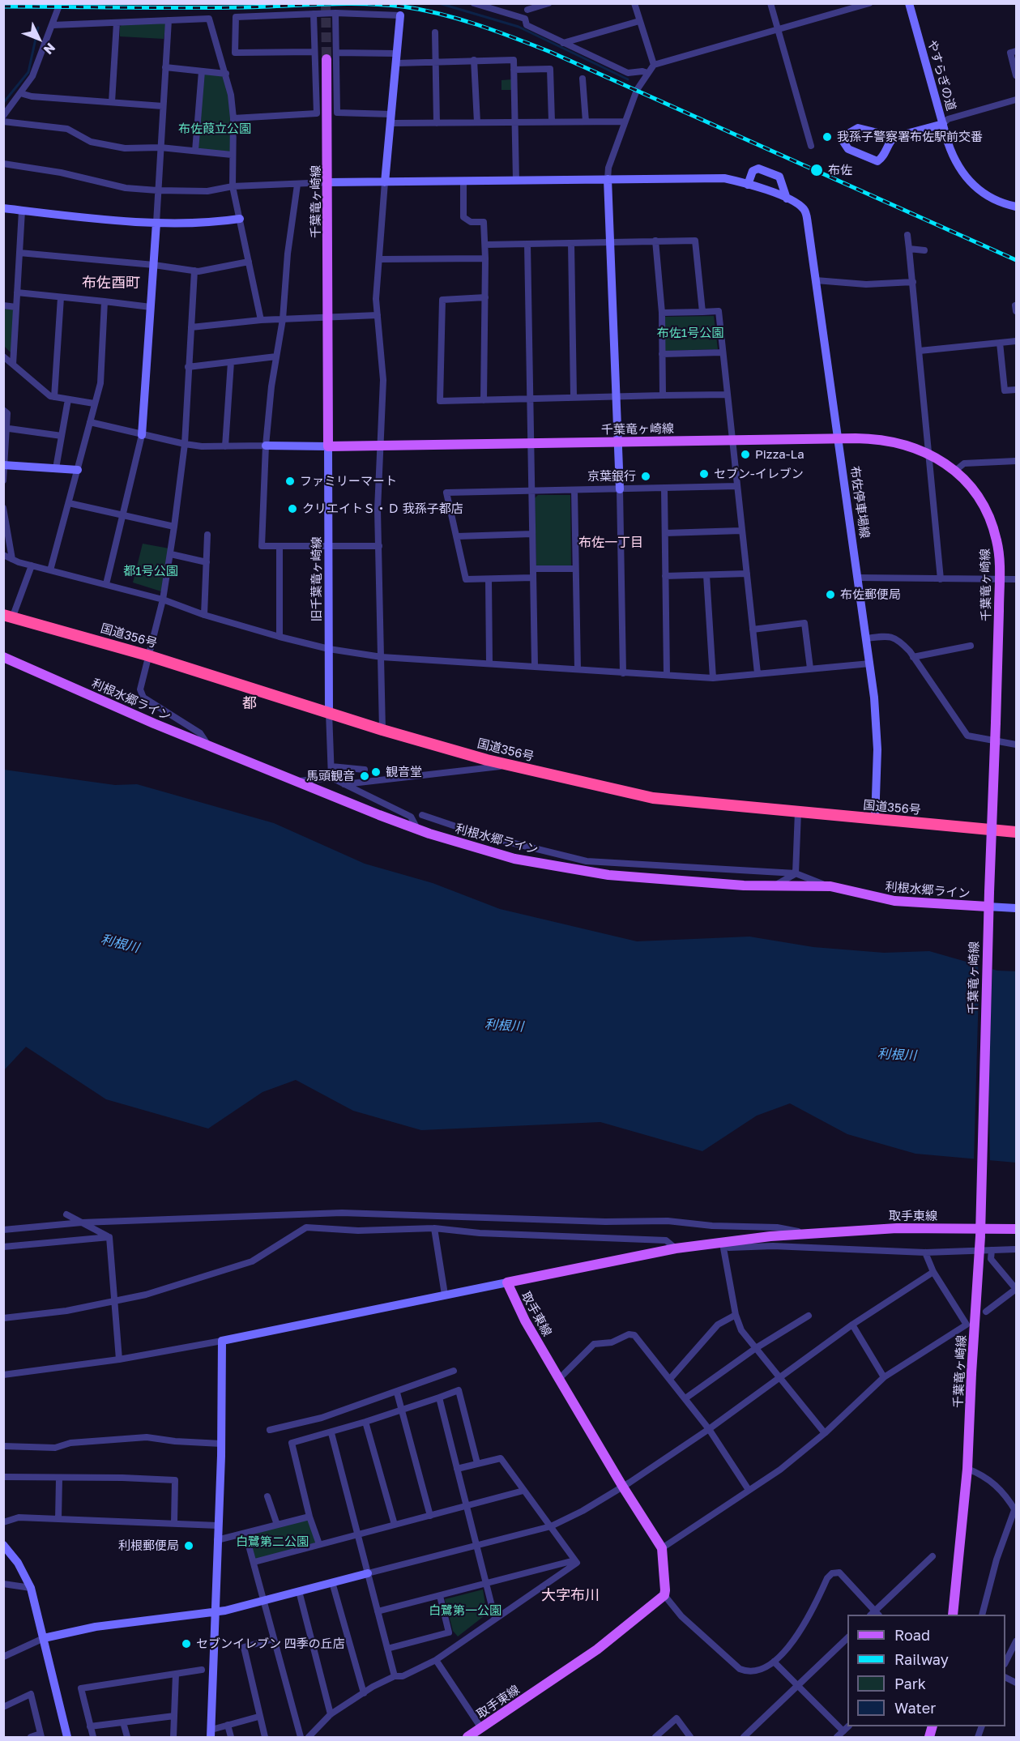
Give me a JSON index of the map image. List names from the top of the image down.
{
  "streets": {
    "highway": ["国道356号"],
    "main road": ["千葉竜ヶ崎線", "利根水郷ライン", "取手東線"],
    "street": ["やすらぎの道", "布佐停車場線", "旧千葉竜ヶ崎線"]
  },
  "crossings": [
    ["千葉竜ヶ崎線", "布佐停車場線"],
    ["千葉竜ヶ崎線", "旧千葉竜ヶ崎線"],
    ["千葉竜ヶ崎線", "利根水郷ライン"],
    ["千葉竜ヶ崎線", "取手東線"],
    ["布佐停車場線", "国道356号"],
    ["旧千葉竜ヶ崎線", "国道356号"]
  ],
  "districts": [
    "布佐酉町",
    "布佐一丁目",
    "都",
    "大字布川"
  ],
  "water": ["利根川"],
  "parks": [
    "布佐葭立公園",
    "布佐1号公園",
    "都1号公園",
    "白鷺第二公園",
    "白鷺第一公園"
  ],
  "places": [
    "我孫子警察署布佐駅前交番",
    "布佐",
    "Pizza-La",
    "セブン-イレブン",
    "京葉銀行",
    "ファミリーマート",
    "クリエイトＳ・Ｄ 我孫子都店",
    "布佐郵便局",
    "観音堂",
    "馬頭観音",
    "利根郵便局",
    "セブンイレブン 四季の丘店"
  ],
  "legend": [
    "Road",
    "Railway",
    "Park",
    "Water"
  ],
  "north": "bottom right"
}
